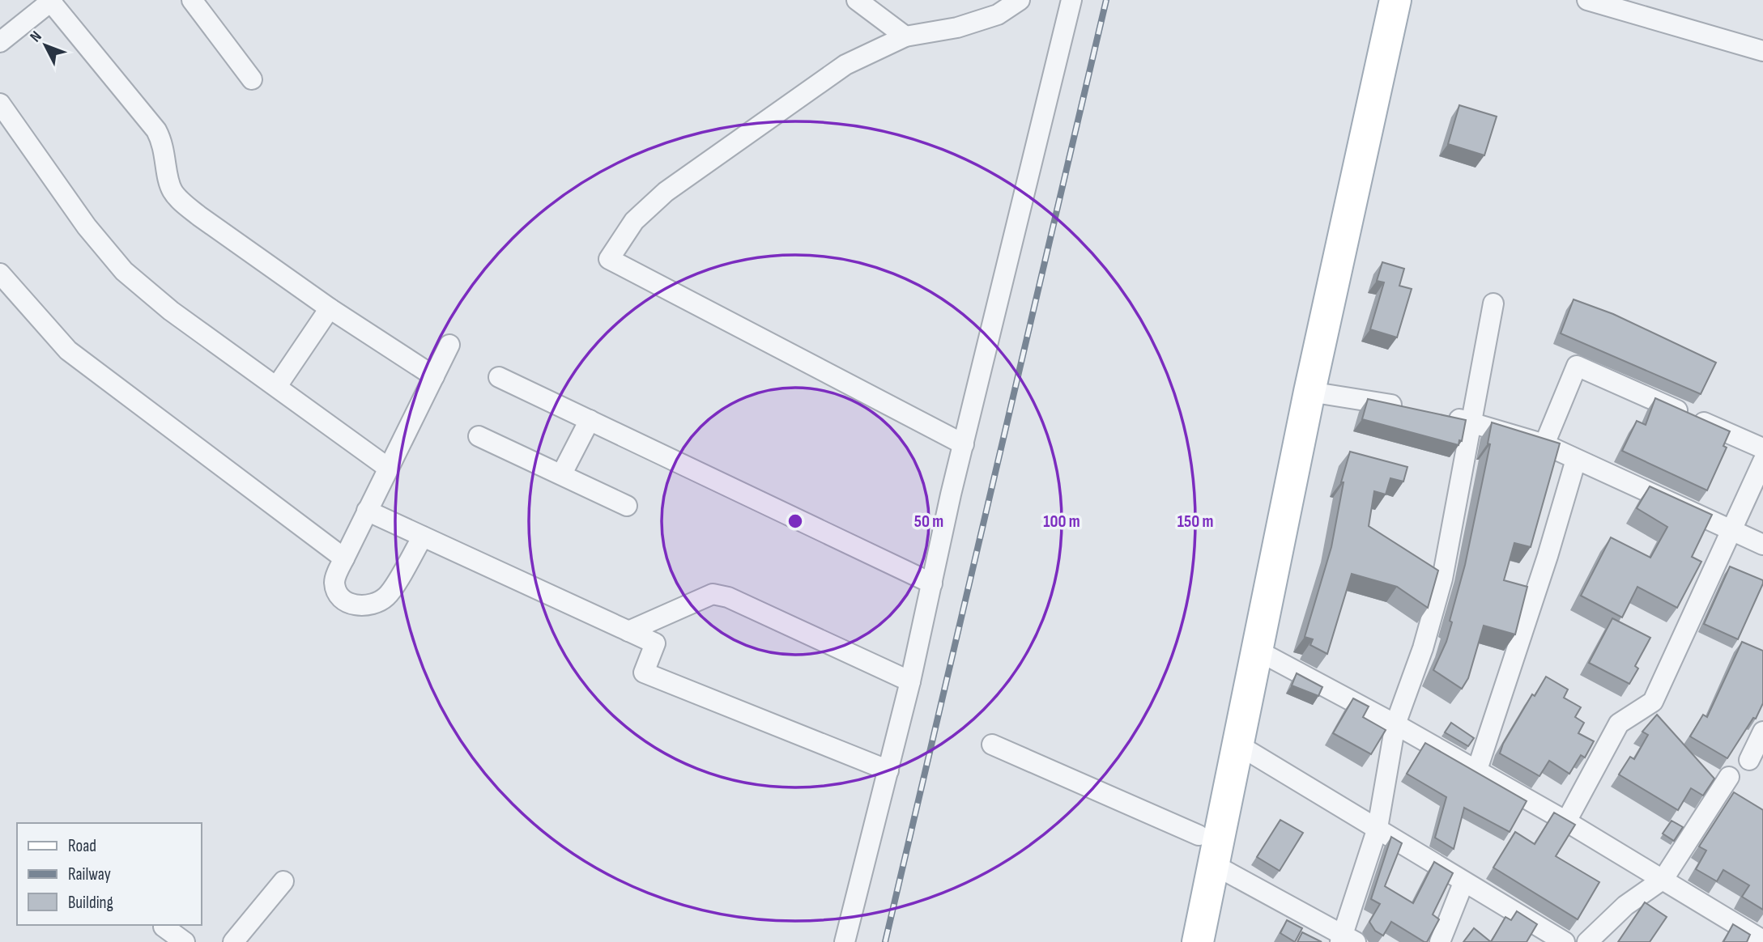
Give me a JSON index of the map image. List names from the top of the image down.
{
  "legend": ["Road", "Railway", "Building"],
  "north": "top left",
  "rings": ["50 m", "100 m", "150 m"]
}
